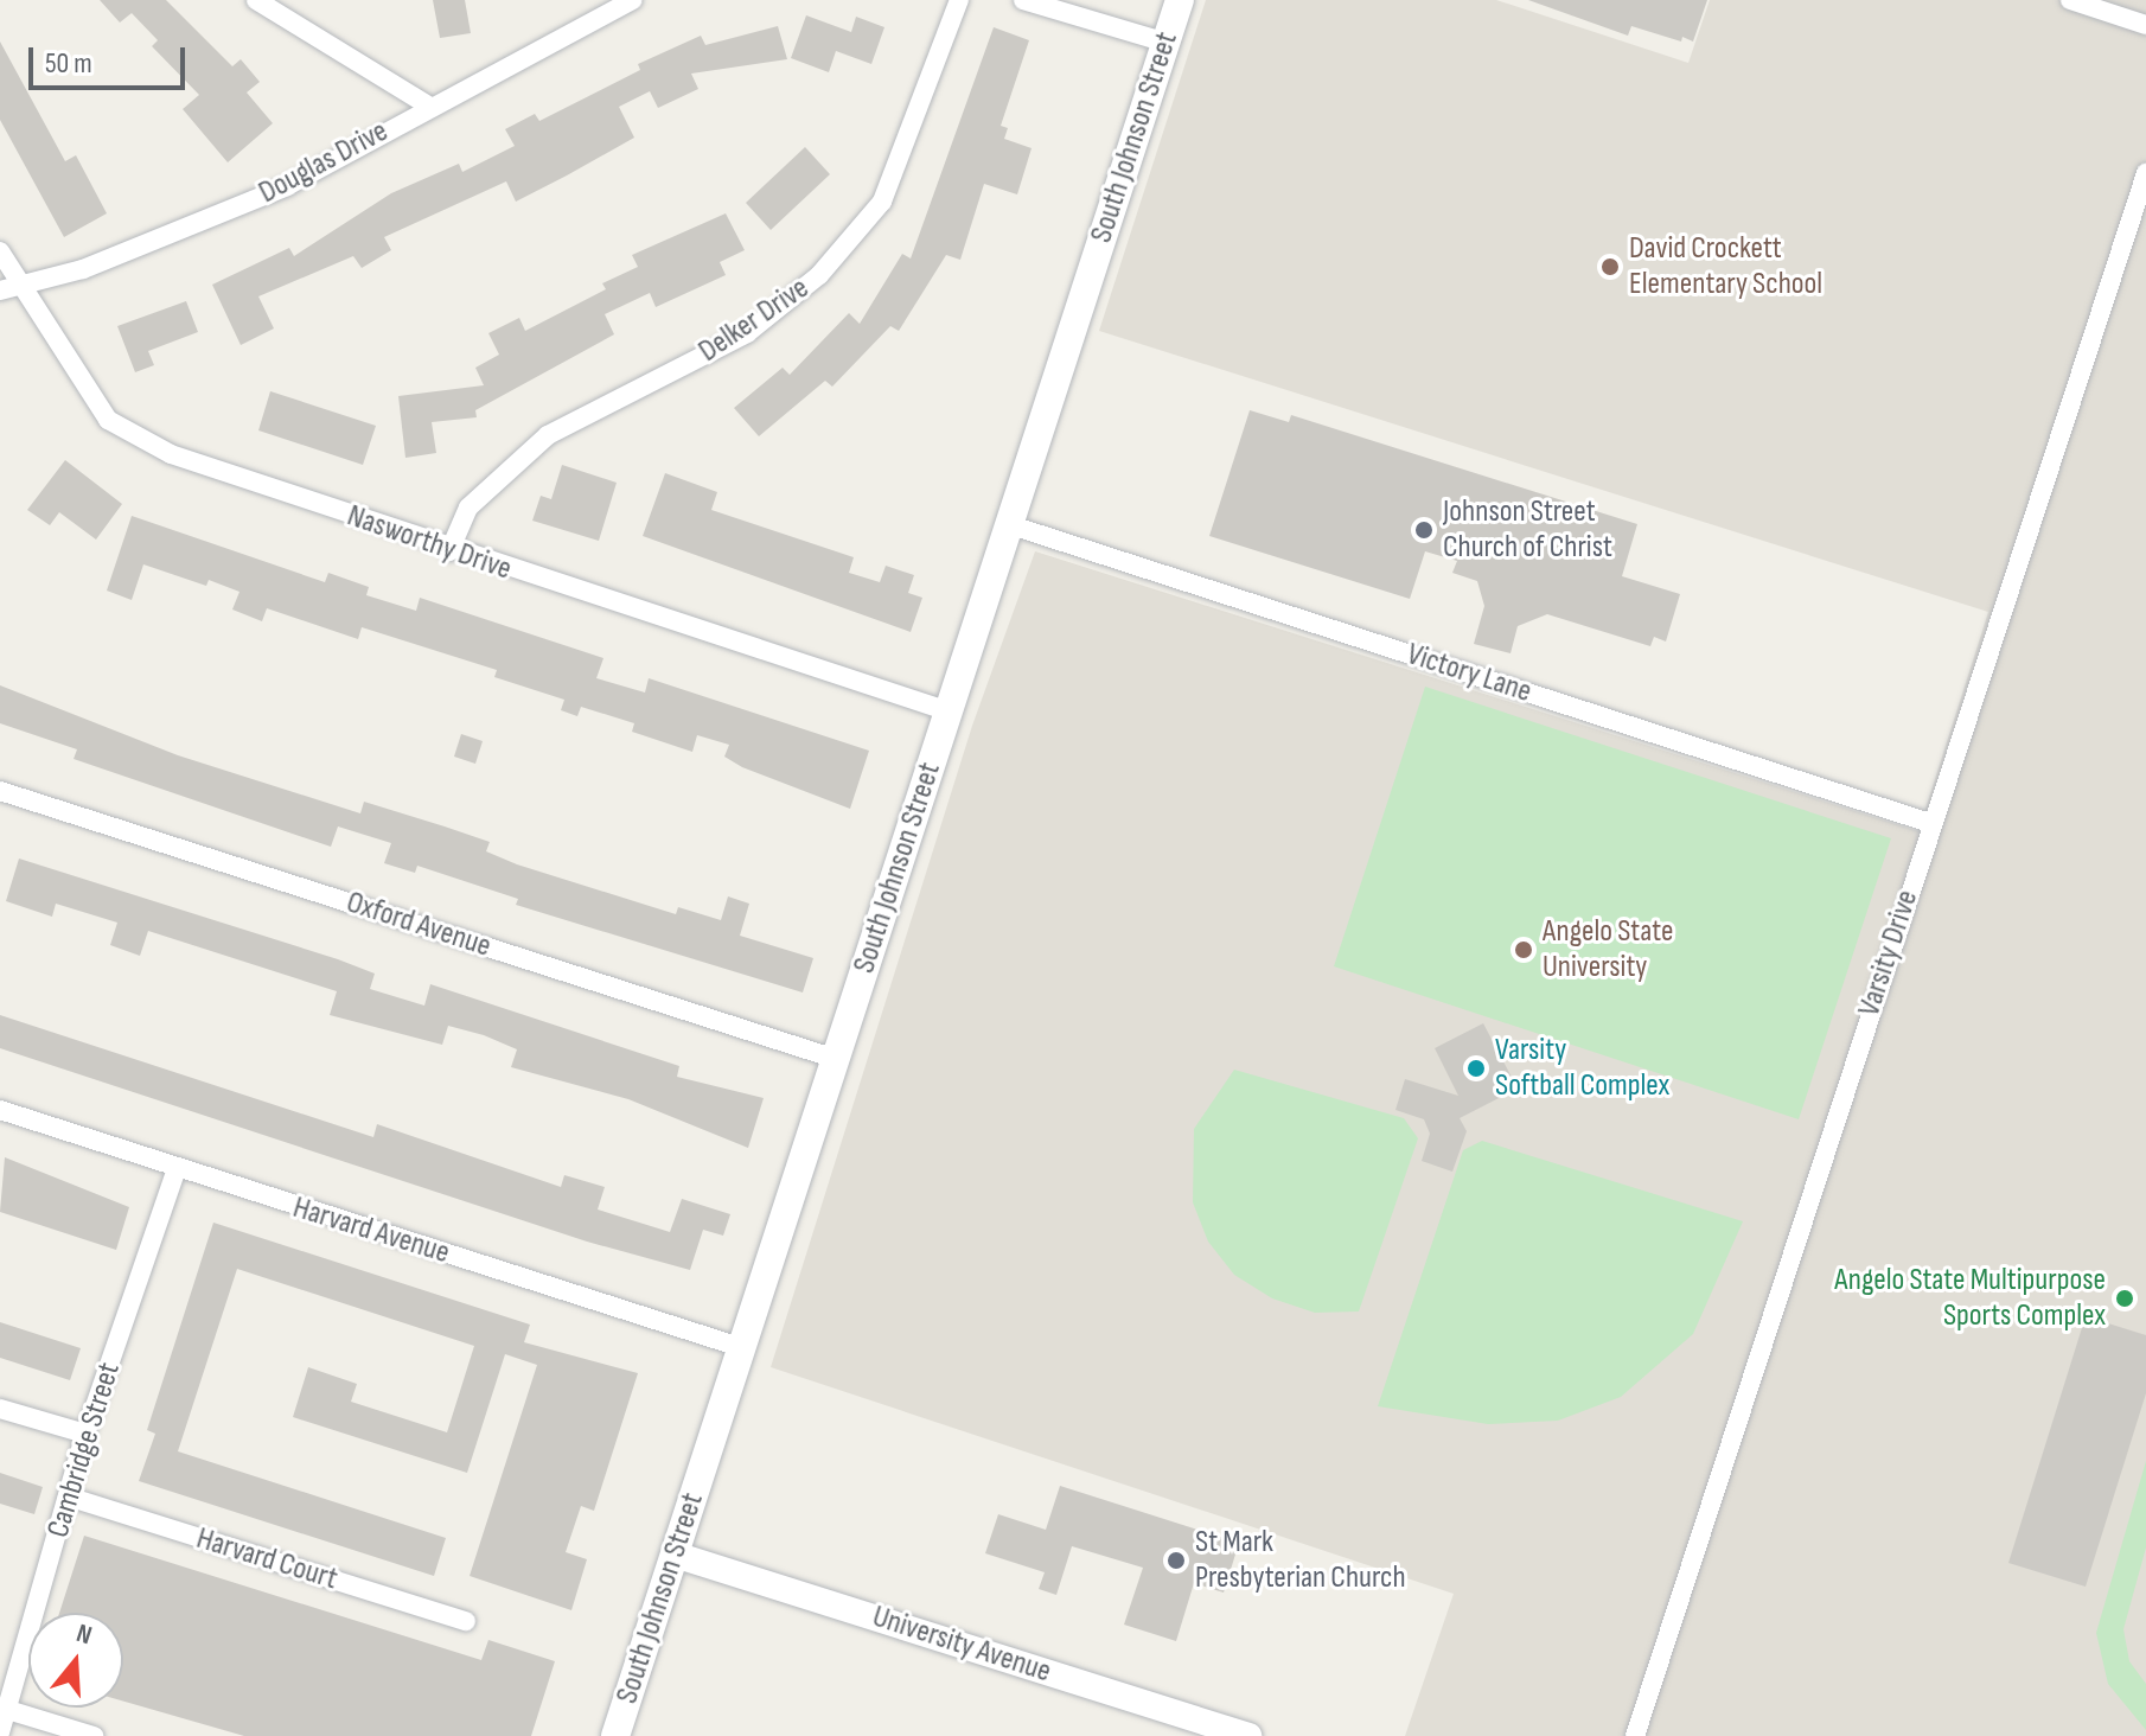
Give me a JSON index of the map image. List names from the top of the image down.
{
  "streets": {
    "main road": ["South Johnson Street"],
    "street": [
      "Douglas Drive",
      "Delker Drive",
      "Nasworthy Drive",
      "Victory Lane",
      "Oxford Avenue",
      "Varsity Drive",
      "Harvard Avenue",
      "Cambridge Street",
      "Harvard Court",
      "University Avenue"
    ]
  },
  "crossings": [
    ["South Johnson Street", "Nasworthy Drive"],
    ["South Johnson Street", "Victory Lane"],
    ["South Johnson Street", "Oxford Avenue"],
    ["South Johnson Street", "Harvard Avenue"],
    ["South Johnson Street", "University Avenue"],
    ["Douglas Drive", "Nasworthy Drive"],
    ["Delker Drive", "Nasworthy Drive"],
    ["Victory Lane", "Varsity Drive"],
    ["Harvard Avenue", "Cambridge Street"],
    ["Cambridge Street", "Harvard Court"]
  ],
  "places": [
    "David Crockett Elementary School",
    "Johnson Street Church of Christ",
    "Angelo State University",
    "Varsity Softball Complex",
    "Angelo State Multipurpose Sports Complex",
    "St Mark Presbyterian Church"
  ],
  "scale_bar": "50 m",
  "north": "top"
}
